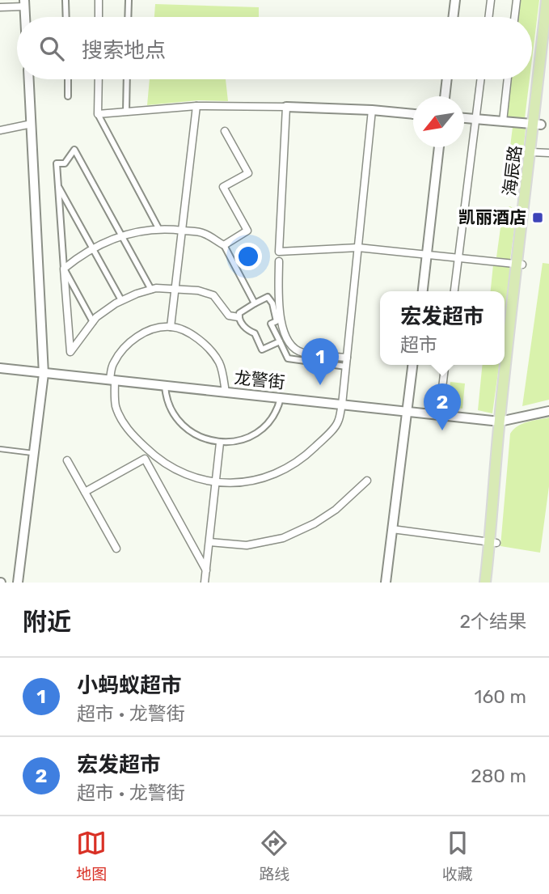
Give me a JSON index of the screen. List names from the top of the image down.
{
  "streets": {
    "main road": ["海辰路"],
    "street": ["龙警街"]
  },
  "crossings": [
    ["海辰路", "龙警街"]
  ],
  "places": {
    "transit": ["凯丽酒店"]
  },
  "north": "bottom left",
  "page": {
    "search": "搜索地点",
    "popup": ["宏发超市", "超市"],
    "pins": ["1", "2"],
    "heading": ["附近", "2个结果"],
    "list": [
      {
        "mark": "1",
        "name": "小蚂蚁超市",
        "note": "超市 · 龙警街",
        "value": "160 m"
      },
      {
        "mark": "2",
        "name": "宏发超市",
        "note": "超市 · 龙警街",
        "value": "280 m"
      }
    ],
    "nav": ["地图", "路线", "收藏"]
  }
}
